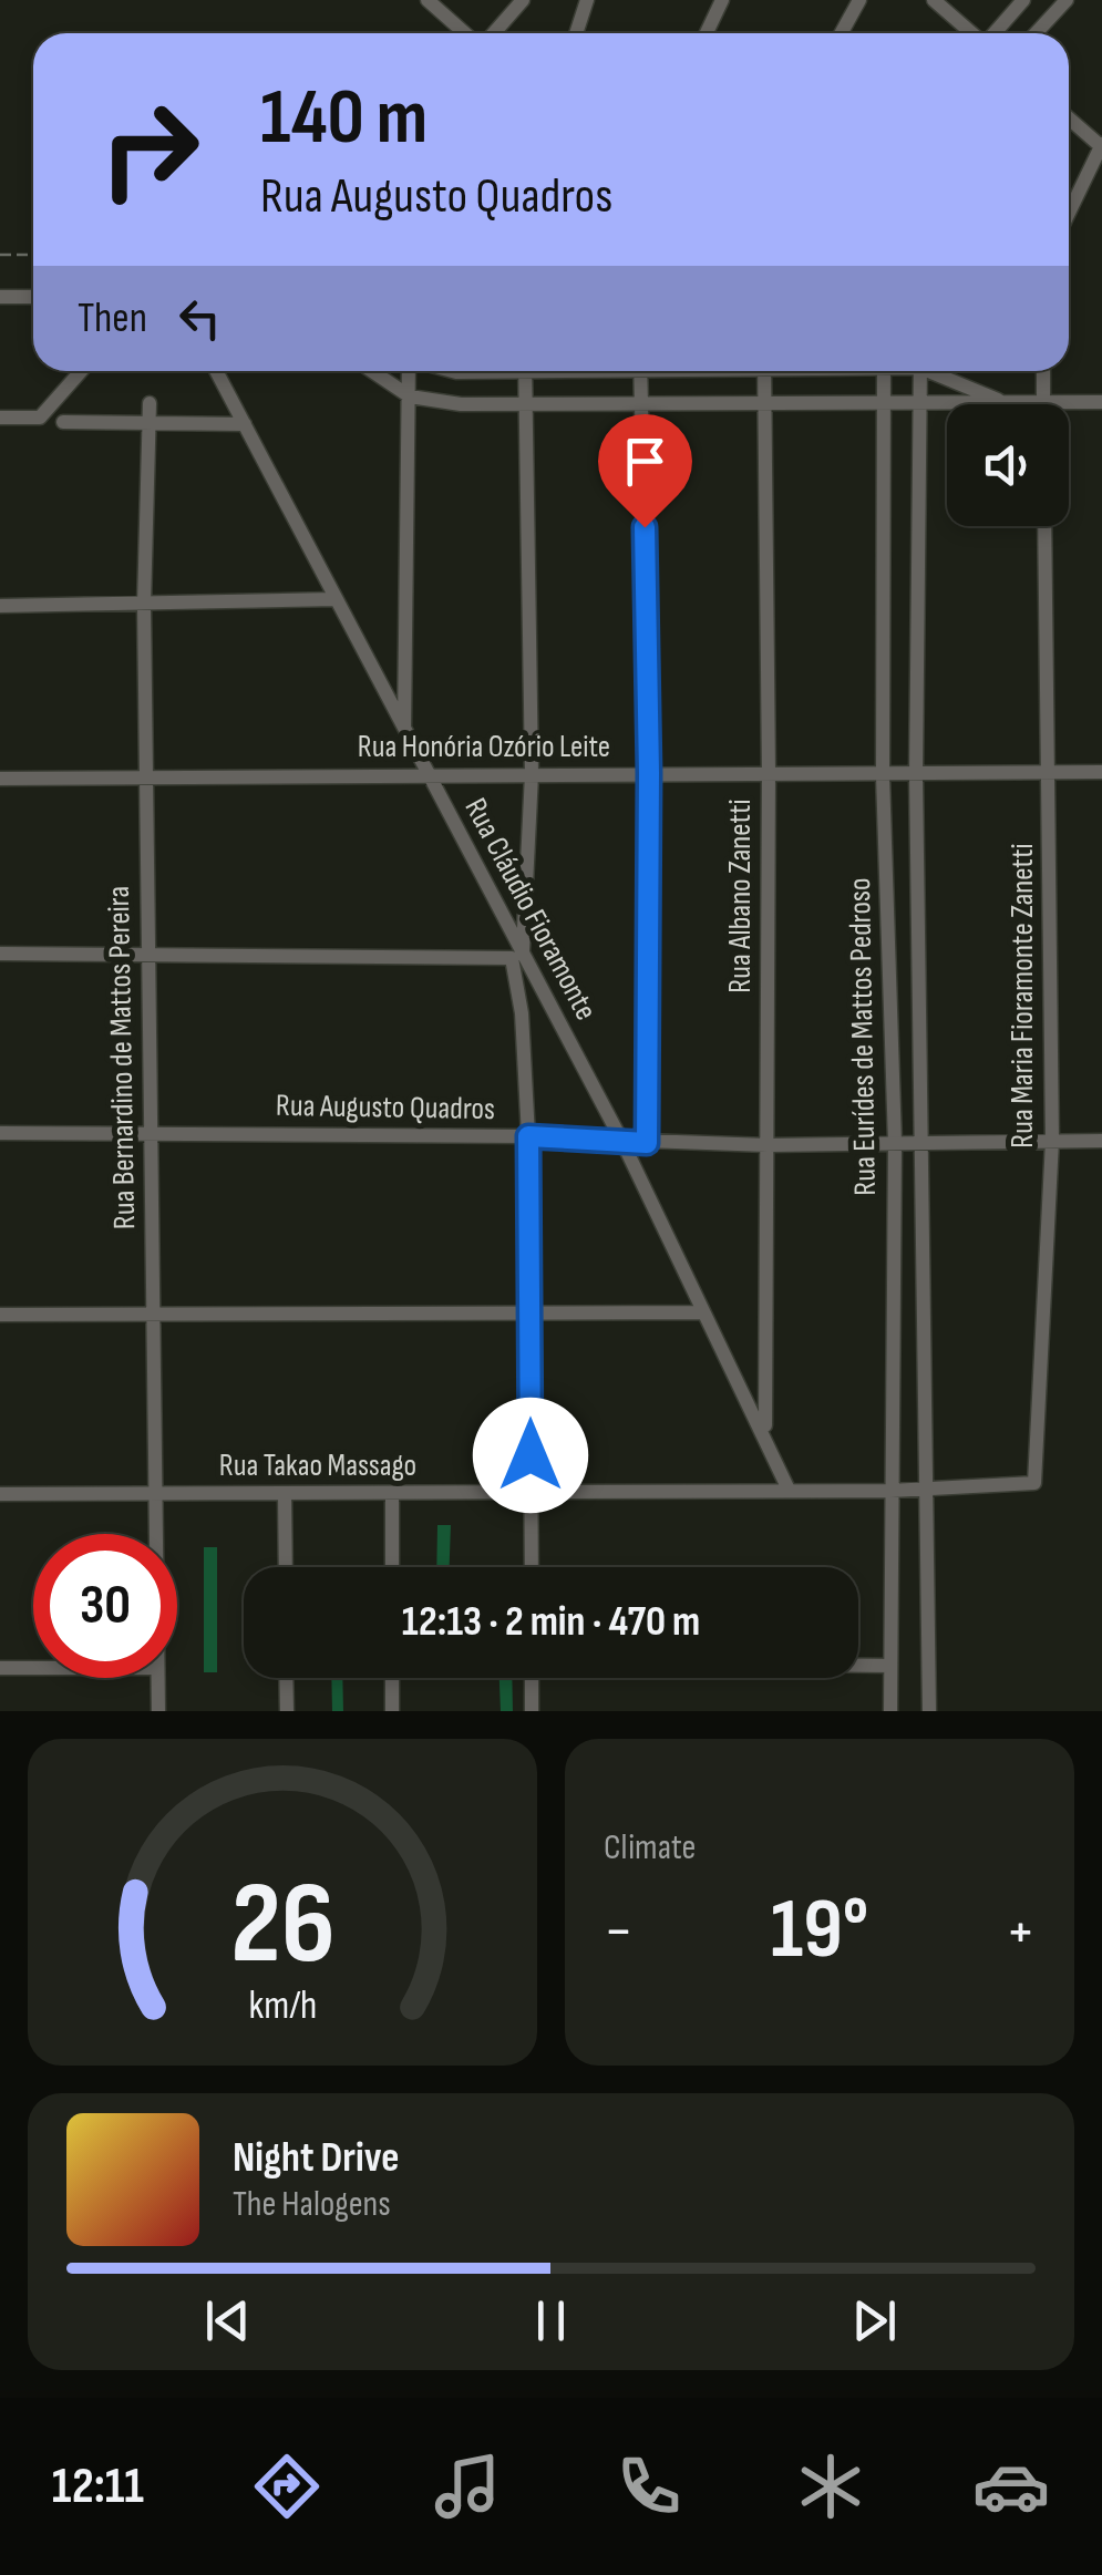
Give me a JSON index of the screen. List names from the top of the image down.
{
  "streets": {
    "street": [
      "Rua Honória Ozório Leite",
      "Rua Albano Zanetti",
      "Rua Cláudio Fioramonte",
      "Rua Maria Fioramonte Zanetti",
      "Rua Eurídes de Mattos Pedroso",
      "Rua Bernardino de Mattos Pereira",
      "Rua Augusto Quadros",
      "Rua Takao Massago"
    ]
  },
  "crossings": [
    ["Rua Honória Ozório Leite", "Rua Albano Zanetti"],
    ["Rua Honória Ozório Leite", "Rua Cláudio Fioramonte"],
    ["Rua Honória Ozório Leite", "Rua Maria Fioramonte Zanetti"],
    ["Rua Honória Ozório Leite", "Rua Eurídes de Mattos Pedroso"],
    ["Rua Honória Ozório Leite", "Rua Bernardino de Mattos Pereira"],
    ["Rua Albano Zanetti", "Rua Cláudio Fioramonte"],
    ["Rua Albano Zanetti", "Rua Augusto Quadros"],
    ["Rua Cláudio Fioramonte", "Rua Augusto Quadros"],
    ["Rua Cláudio Fioramonte", "Rua Takao Massago"],
    ["Rua Maria Fioramonte Zanetti", "Rua Augusto Quadros"],
    ["Rua Maria Fioramonte Zanetti", "Rua Takao Massago"],
    ["Rua Eurídes de Mattos Pedroso", "Rua Augusto Quadros"],
    ["Rua Eurídes de Mattos Pedroso", "Rua Takao Massago"],
    ["Rua Bernardino de Mattos Pereira", "Rua Augusto Quadros"],
    ["Rua Bernardino de Mattos Pereira", "Rua Takao Massago"]
  ],
  "page": {
    "turn": ["140 m", "Rua Augusto Quadros"],
    "then": "Then",
    "limit": "30",
    "trip": "12:13 · 2 min · 470 m",
    "tile": "Climate",
    "heat": ["−", "19°", "+"],
    "song": ["Night Drive", "The Halogens"],
    "tabs": "12:11",
    "gauge": ["26", "km/h"]
  }
}
